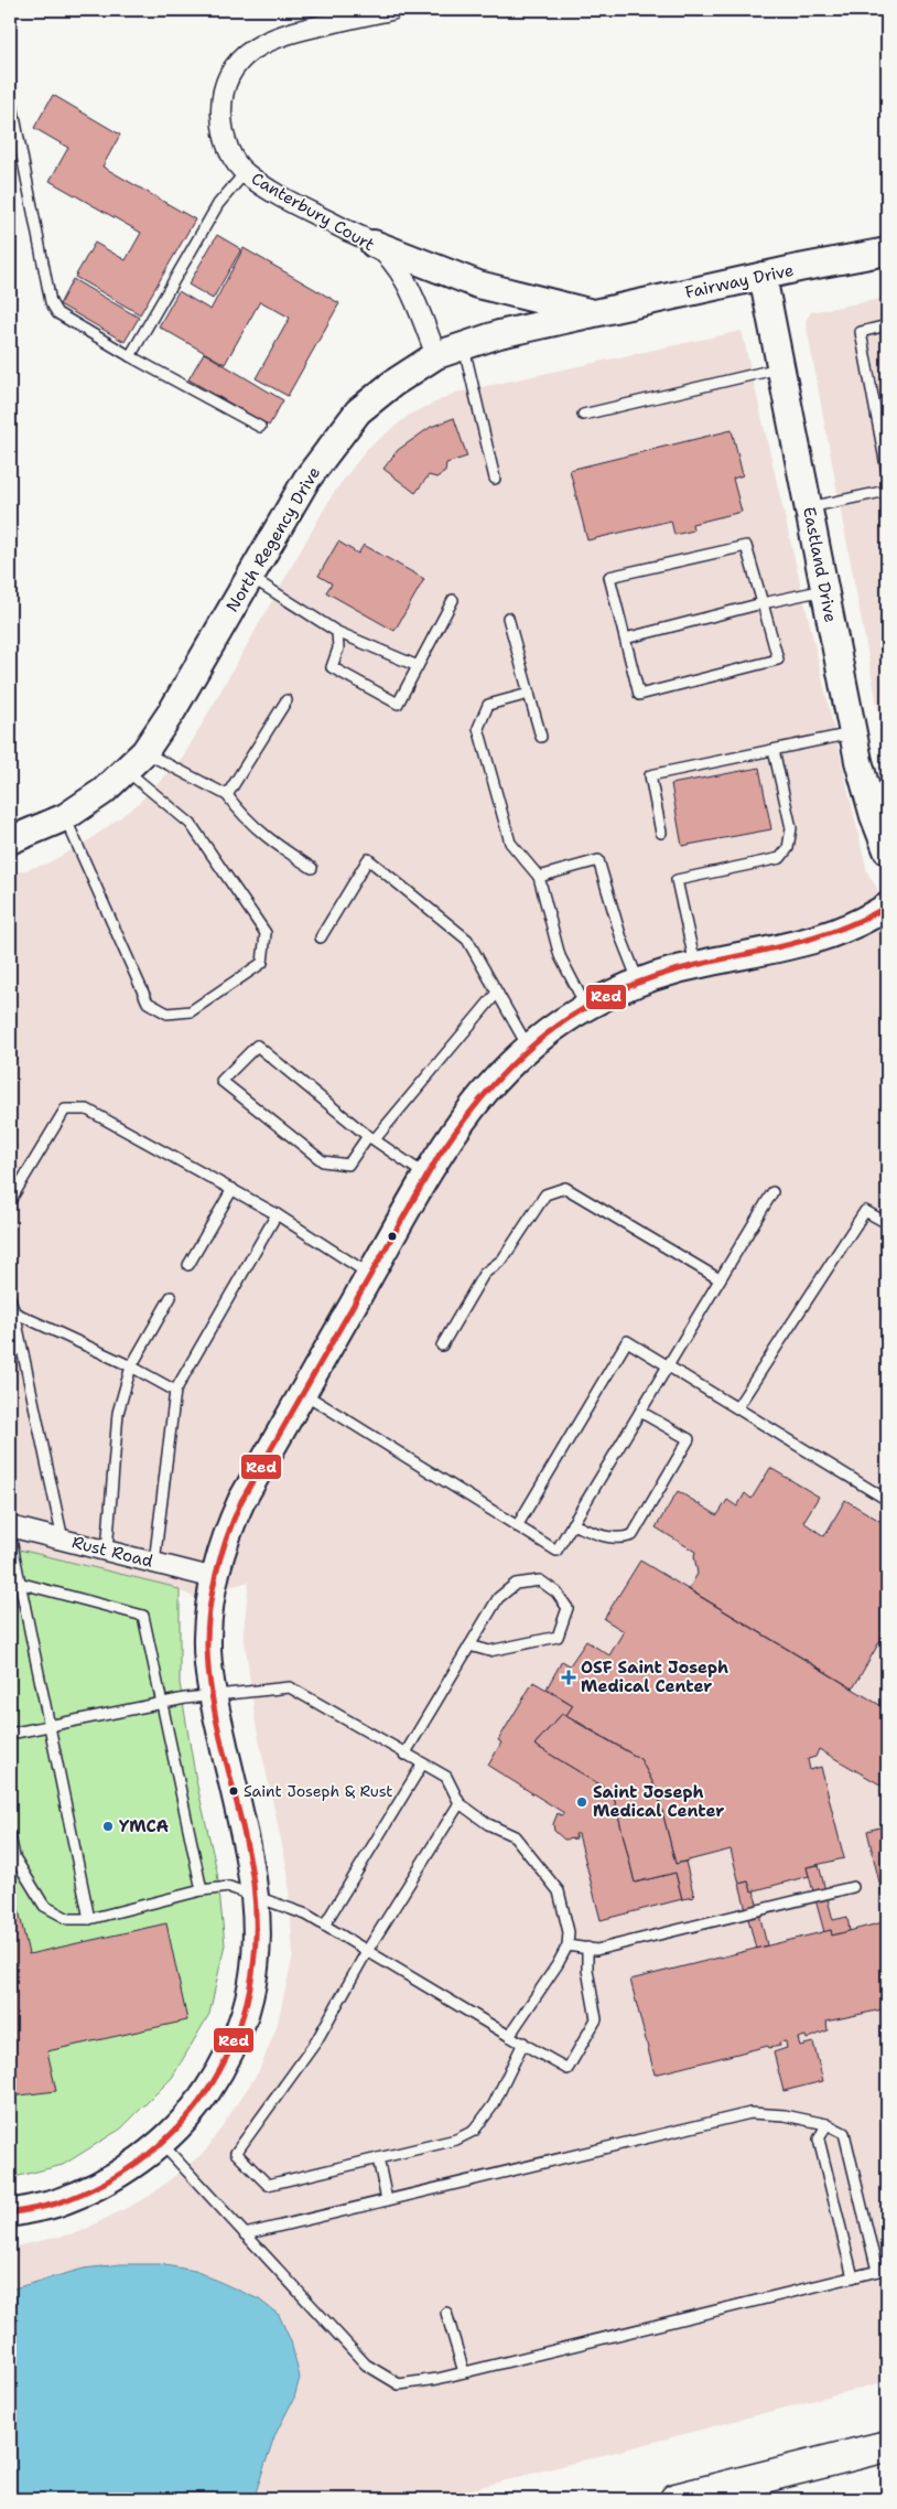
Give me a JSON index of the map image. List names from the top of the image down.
{
  "streets": {
    "main road": ["Fairway Drive", "North Regency Drive", "Eastland Drive"],
    "street": ["Canterbury Court", "Rust Road"]
  },
  "crossings": [
    ["Canterbury Court", "North Regency Drive"],
    ["Fairway Drive", "North Regency Drive"],
    ["Fairway Drive", "Eastland Drive"]
  ],
  "places": {
    "health": ["OSF Saint Joseph Medical Center"],
    "other": ["Saint Joseph & Rust", "Saint Joseph Medical Center", "YMCA"]
  },
  "lines": ["transit line Red"]
}
